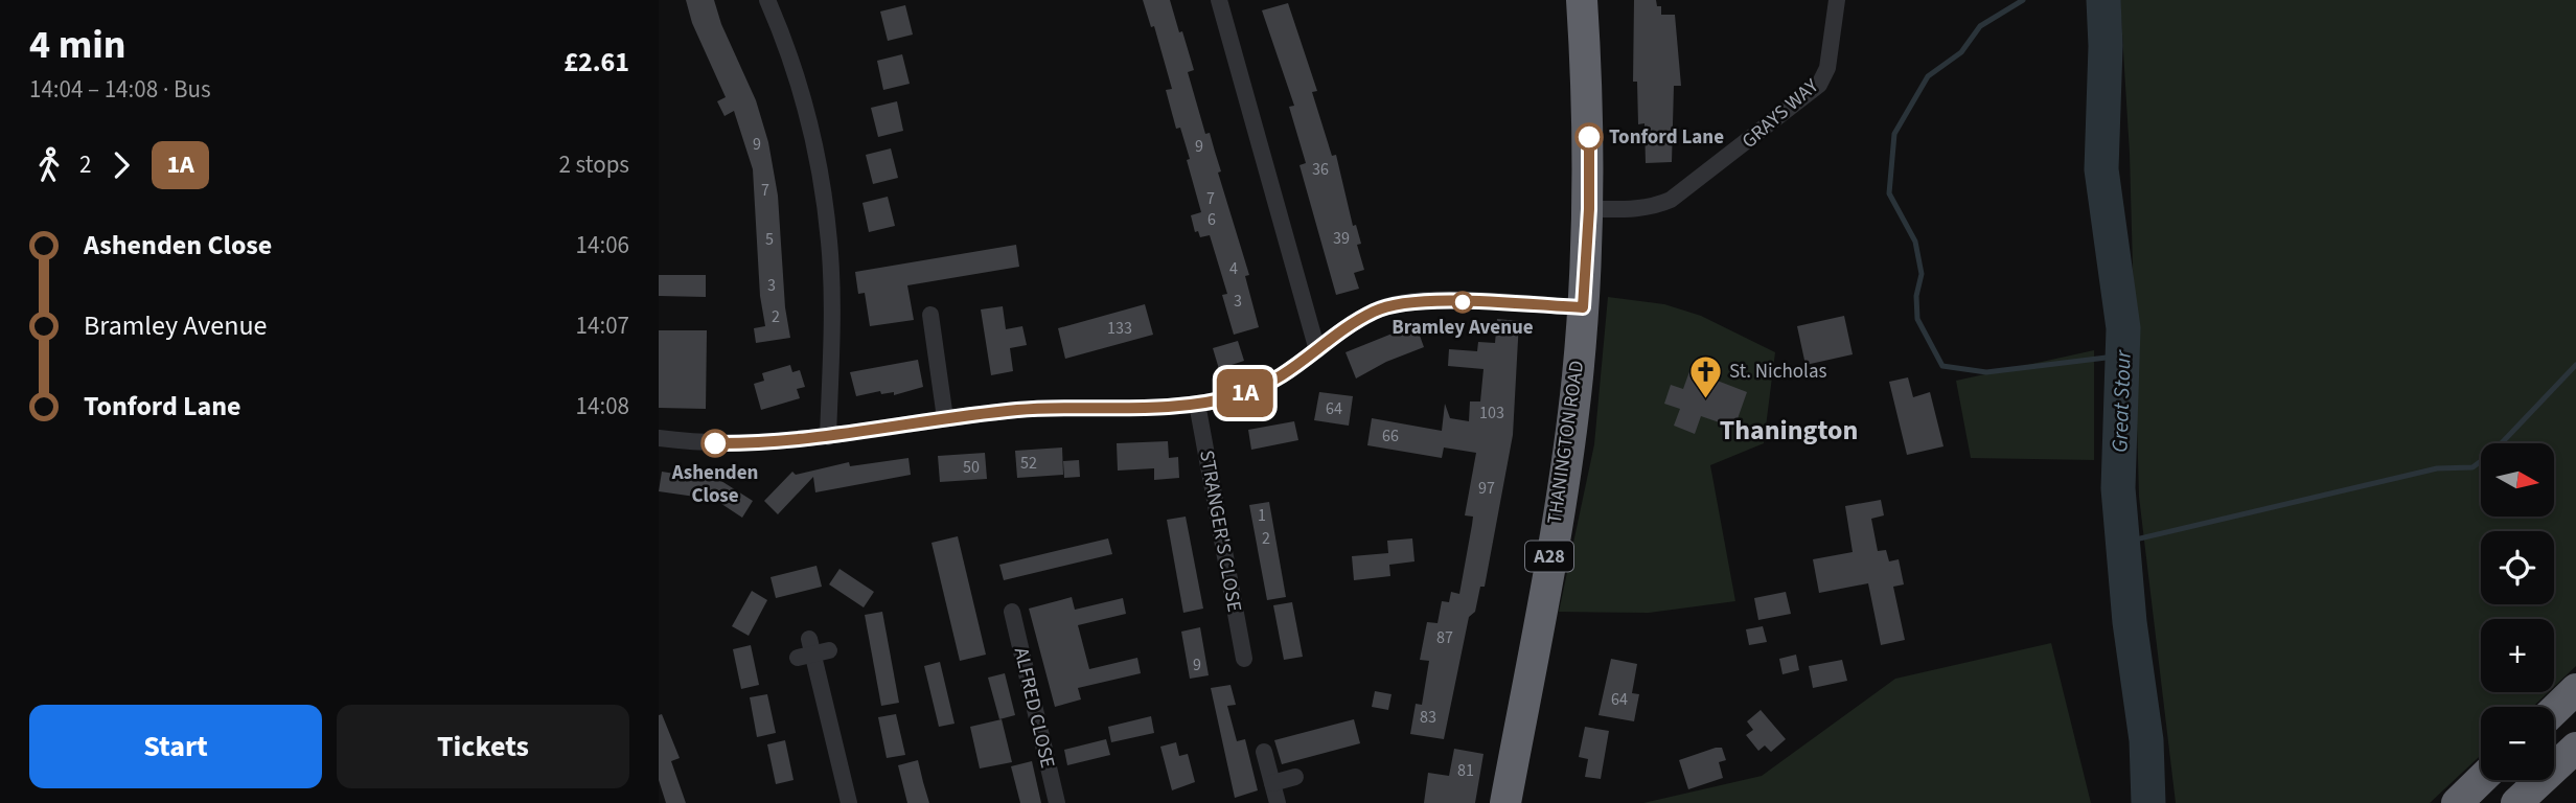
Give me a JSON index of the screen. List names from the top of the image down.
{
  "streets": {
    "highway": ["THANINGTON ROAD", "A28"],
    "street": ["GRAYS WAY", "STRANGER'S CLOSE", "ALFRED CLOSE"]
  },
  "crossings": [
    ["GRAYS WAY", "THANINGTON ROAD"],
    ["GRAYS WAY", "A28"],
    ["THANINGTON ROAD", "A28"]
  ],
  "districts": ["Thanington"],
  "water": ["Great Stour"],
  "places": {
    "other": ["Tonford Lane", "Bramley Avenue", "Ashenden Close"],
    "church": ["St. Nicholas"]
  },
  "lines": ["bus line 1A"],
  "house_numbers": [
    "9",
    "9",
    "36",
    "7",
    "7",
    "6",
    "39",
    "5",
    "4",
    "3",
    "3",
    "2",
    "133",
    "64",
    "103",
    "66",
    "52",
    "50",
    "97",
    "1",
    "2",
    "87",
    "9",
    "64",
    "83",
    "81"
  ],
  "north": "right",
  "page": {
    "heading": ["4 min", "14:04 – 14:08 · Bus", "£2.61"],
    "on_map": "1A",
    "legs": ["2", "1A", "2 stops"],
    "list": [
      {
        "name": "Ashenden Close",
        "value": "14:06"
      },
      {
        "name": "Bramley Avenue",
        "value": "14:07"
      },
      {
        "name": "Tonford Lane",
        "value": "14:08"
      }
    ],
    "map_buttons": ["+", "−"],
    "buttons": ["Start", "Tickets"]
  }
}
